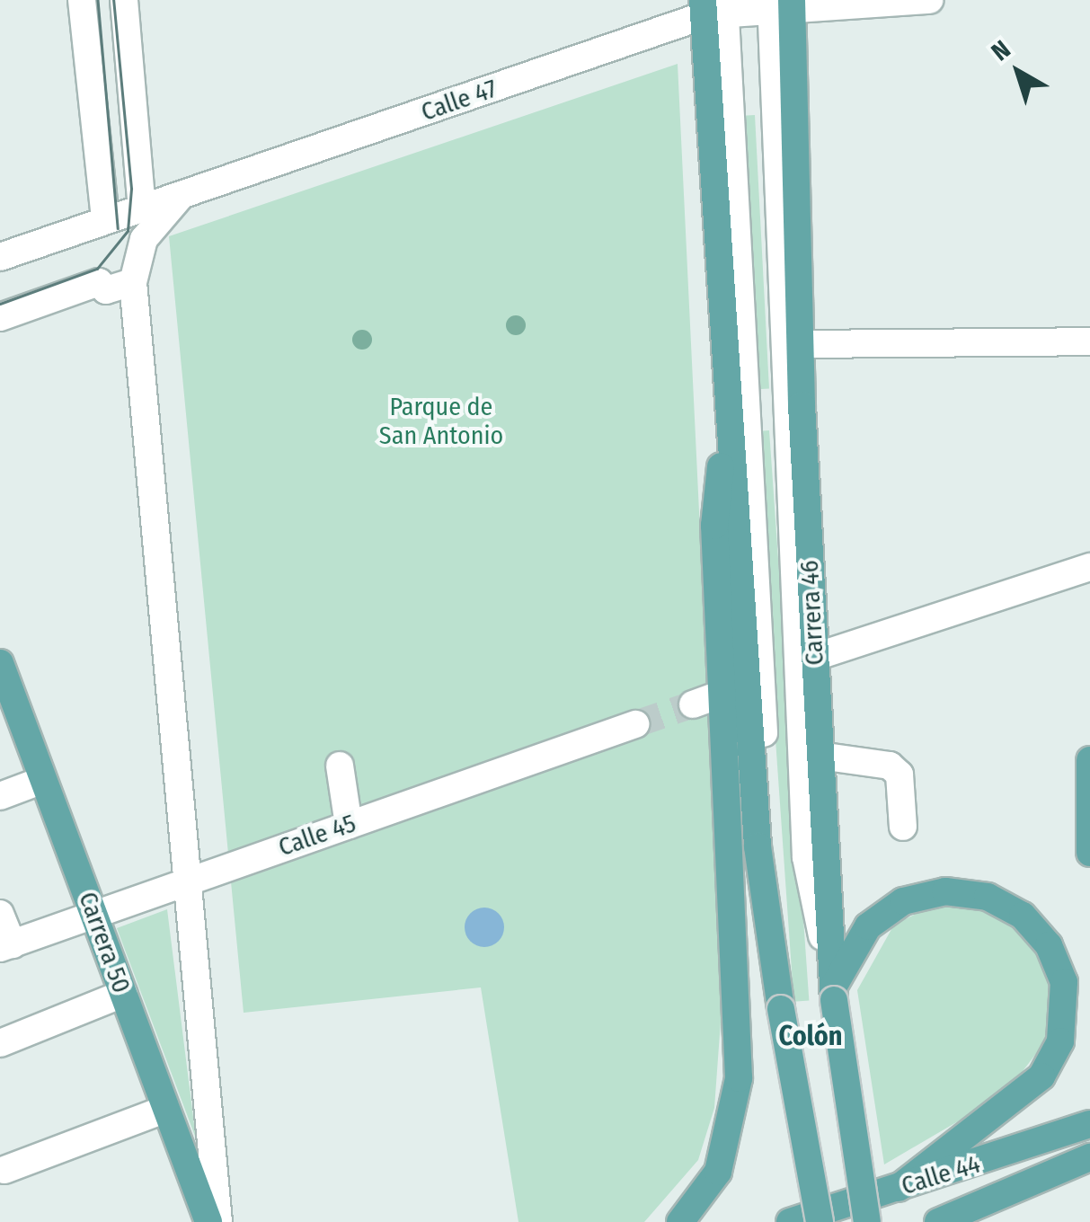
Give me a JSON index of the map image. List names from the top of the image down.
{
  "streets": {
    "main road": ["Carrera 46", "Carrera 50", "Calle 44"],
    "street": ["Calle 47", "Calle 45"]
  },
  "crossings": [
    ["Calle 47", "Carrera 46"],
    ["Calle 45", "Carrera 50"]
  ],
  "districts": ["Colón"],
  "parks": ["Parque de San Antonio"],
  "north": "top left"
}
